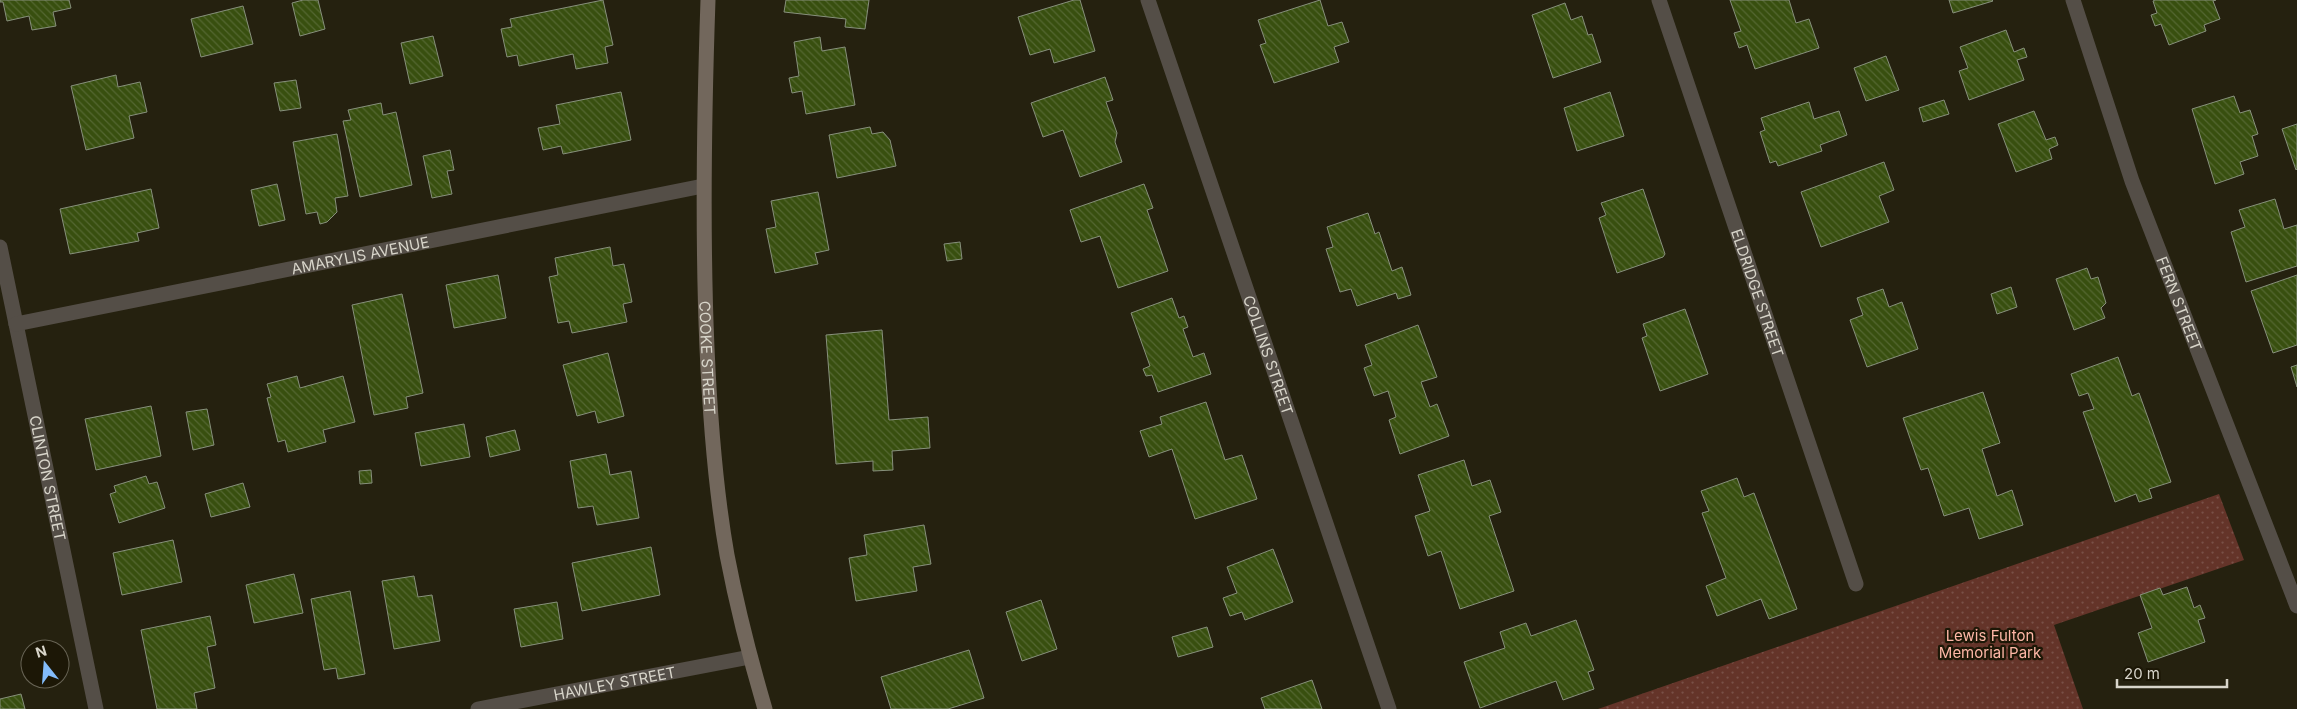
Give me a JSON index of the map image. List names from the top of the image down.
{
  "streets": {
    "main road": ["COOKE STREET"],
    "street": [
      "AMARYLIS AVENUE",
      "ELDRIDGE STREET",
      "FERN STREET",
      "COLLINS STREET",
      "CLINTON STREET",
      "HAWLEY STREET"
    ]
  },
  "crossings": [
    ["AMARYLIS AVENUE", "COOKE STREET"],
    ["AMARYLIS AVENUE", "CLINTON STREET"],
    ["COOKE STREET", "HAWLEY STREET"]
  ],
  "parks": ["Lewis Fulton Memorial Park"],
  "scale_bar": "20 m",
  "north": "top"
}
